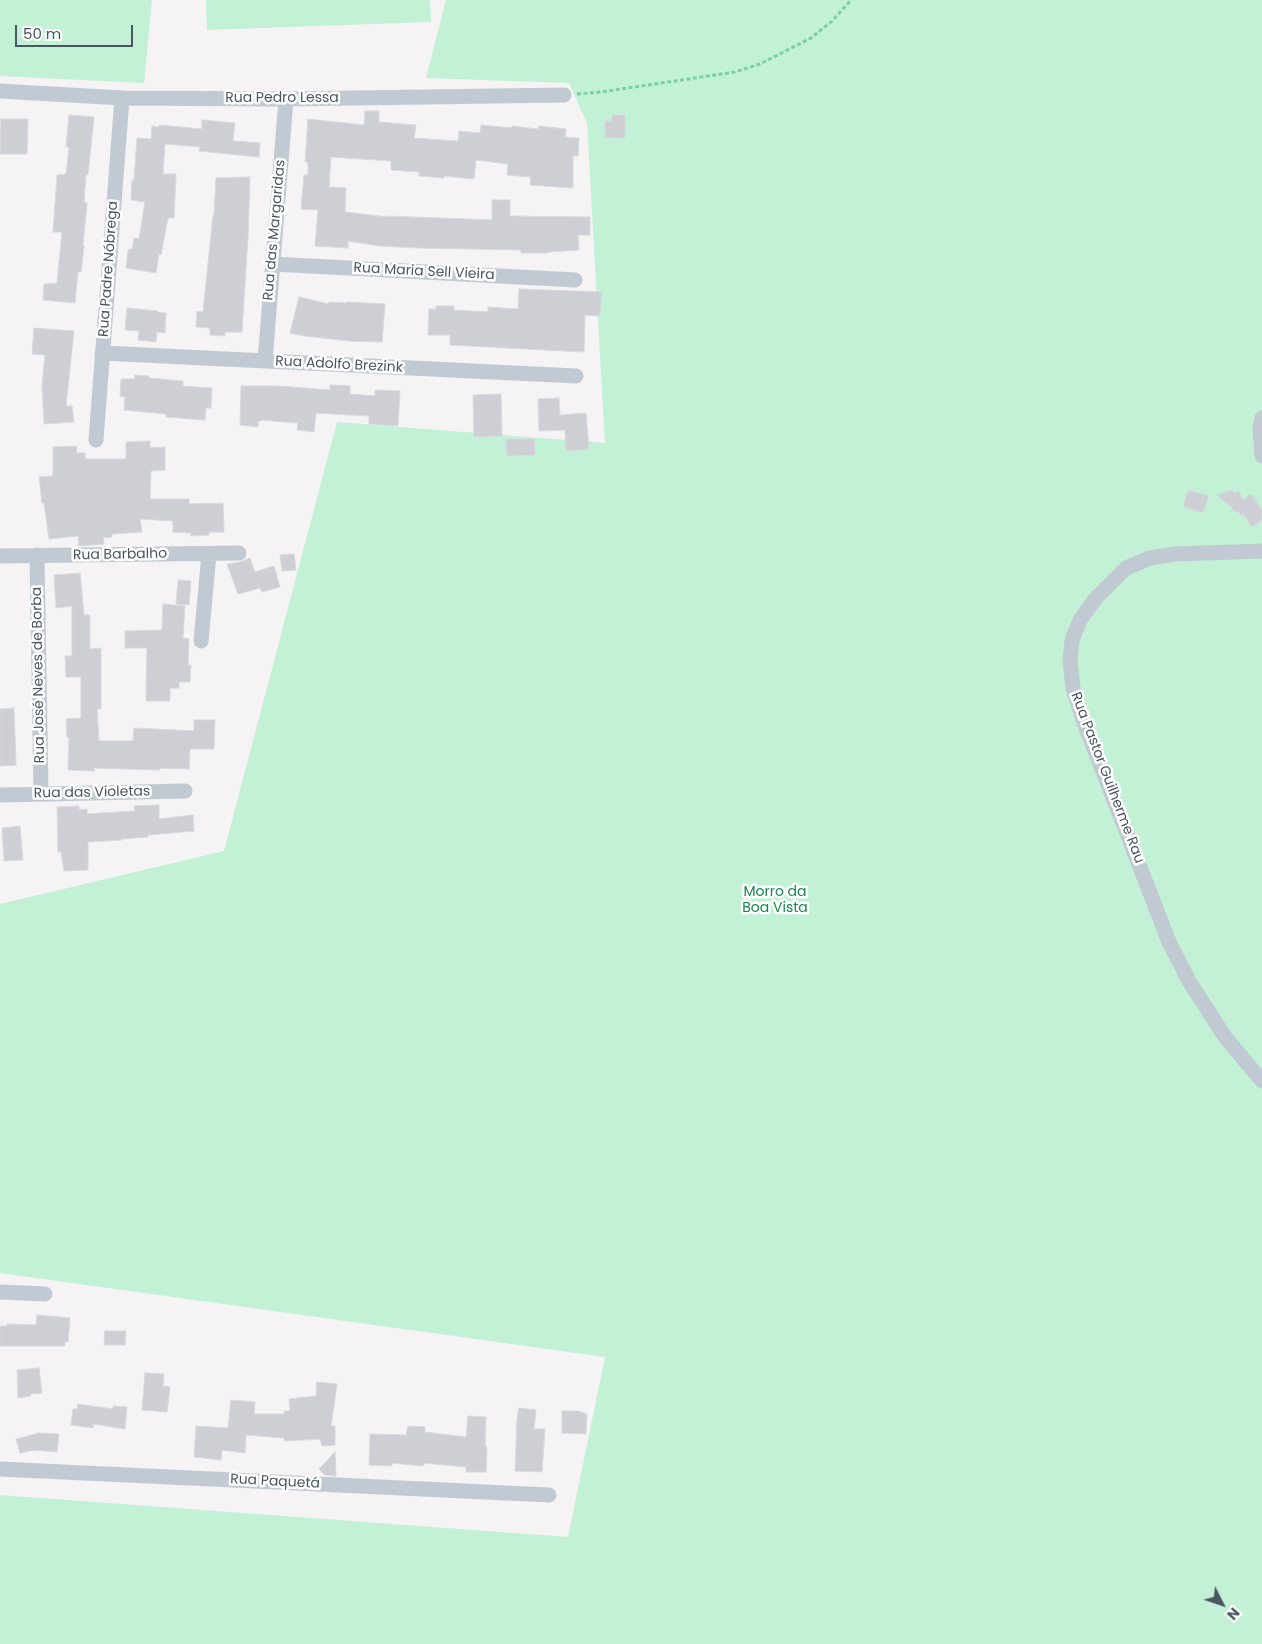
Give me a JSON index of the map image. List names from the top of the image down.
{
  "streets": {
    "street": [
      "Rua Pedro Lessa",
      "Rua das Margaridas",
      "Rua Padre Nóbrega",
      "Rua Maria Sell Vieira",
      "Rua Adolfo Brezink",
      "Rua Barbalho",
      "Rua José Neves de Borba",
      "Rua Pastor Guilherme Rau",
      "Rua das Violetas",
      "Rua Paquetá"
    ]
  },
  "crossings": [
    ["Rua Pedro Lessa", "Rua das Margaridas"],
    ["Rua Pedro Lessa", "Rua Padre Nóbrega"],
    ["Rua das Margaridas", "Rua Maria Sell Vieira"],
    ["Rua das Margaridas", "Rua Adolfo Brezink"],
    ["Rua Padre Nóbrega", "Rua Adolfo Brezink"],
    ["Rua Barbalho", "Rua José Neves de Borba"],
    ["Rua José Neves de Borba", "Rua das Violetas"]
  ],
  "parks": ["Morro da Boa Vista"],
  "scale_bar": "50 m",
  "north": "bottom right"
}
